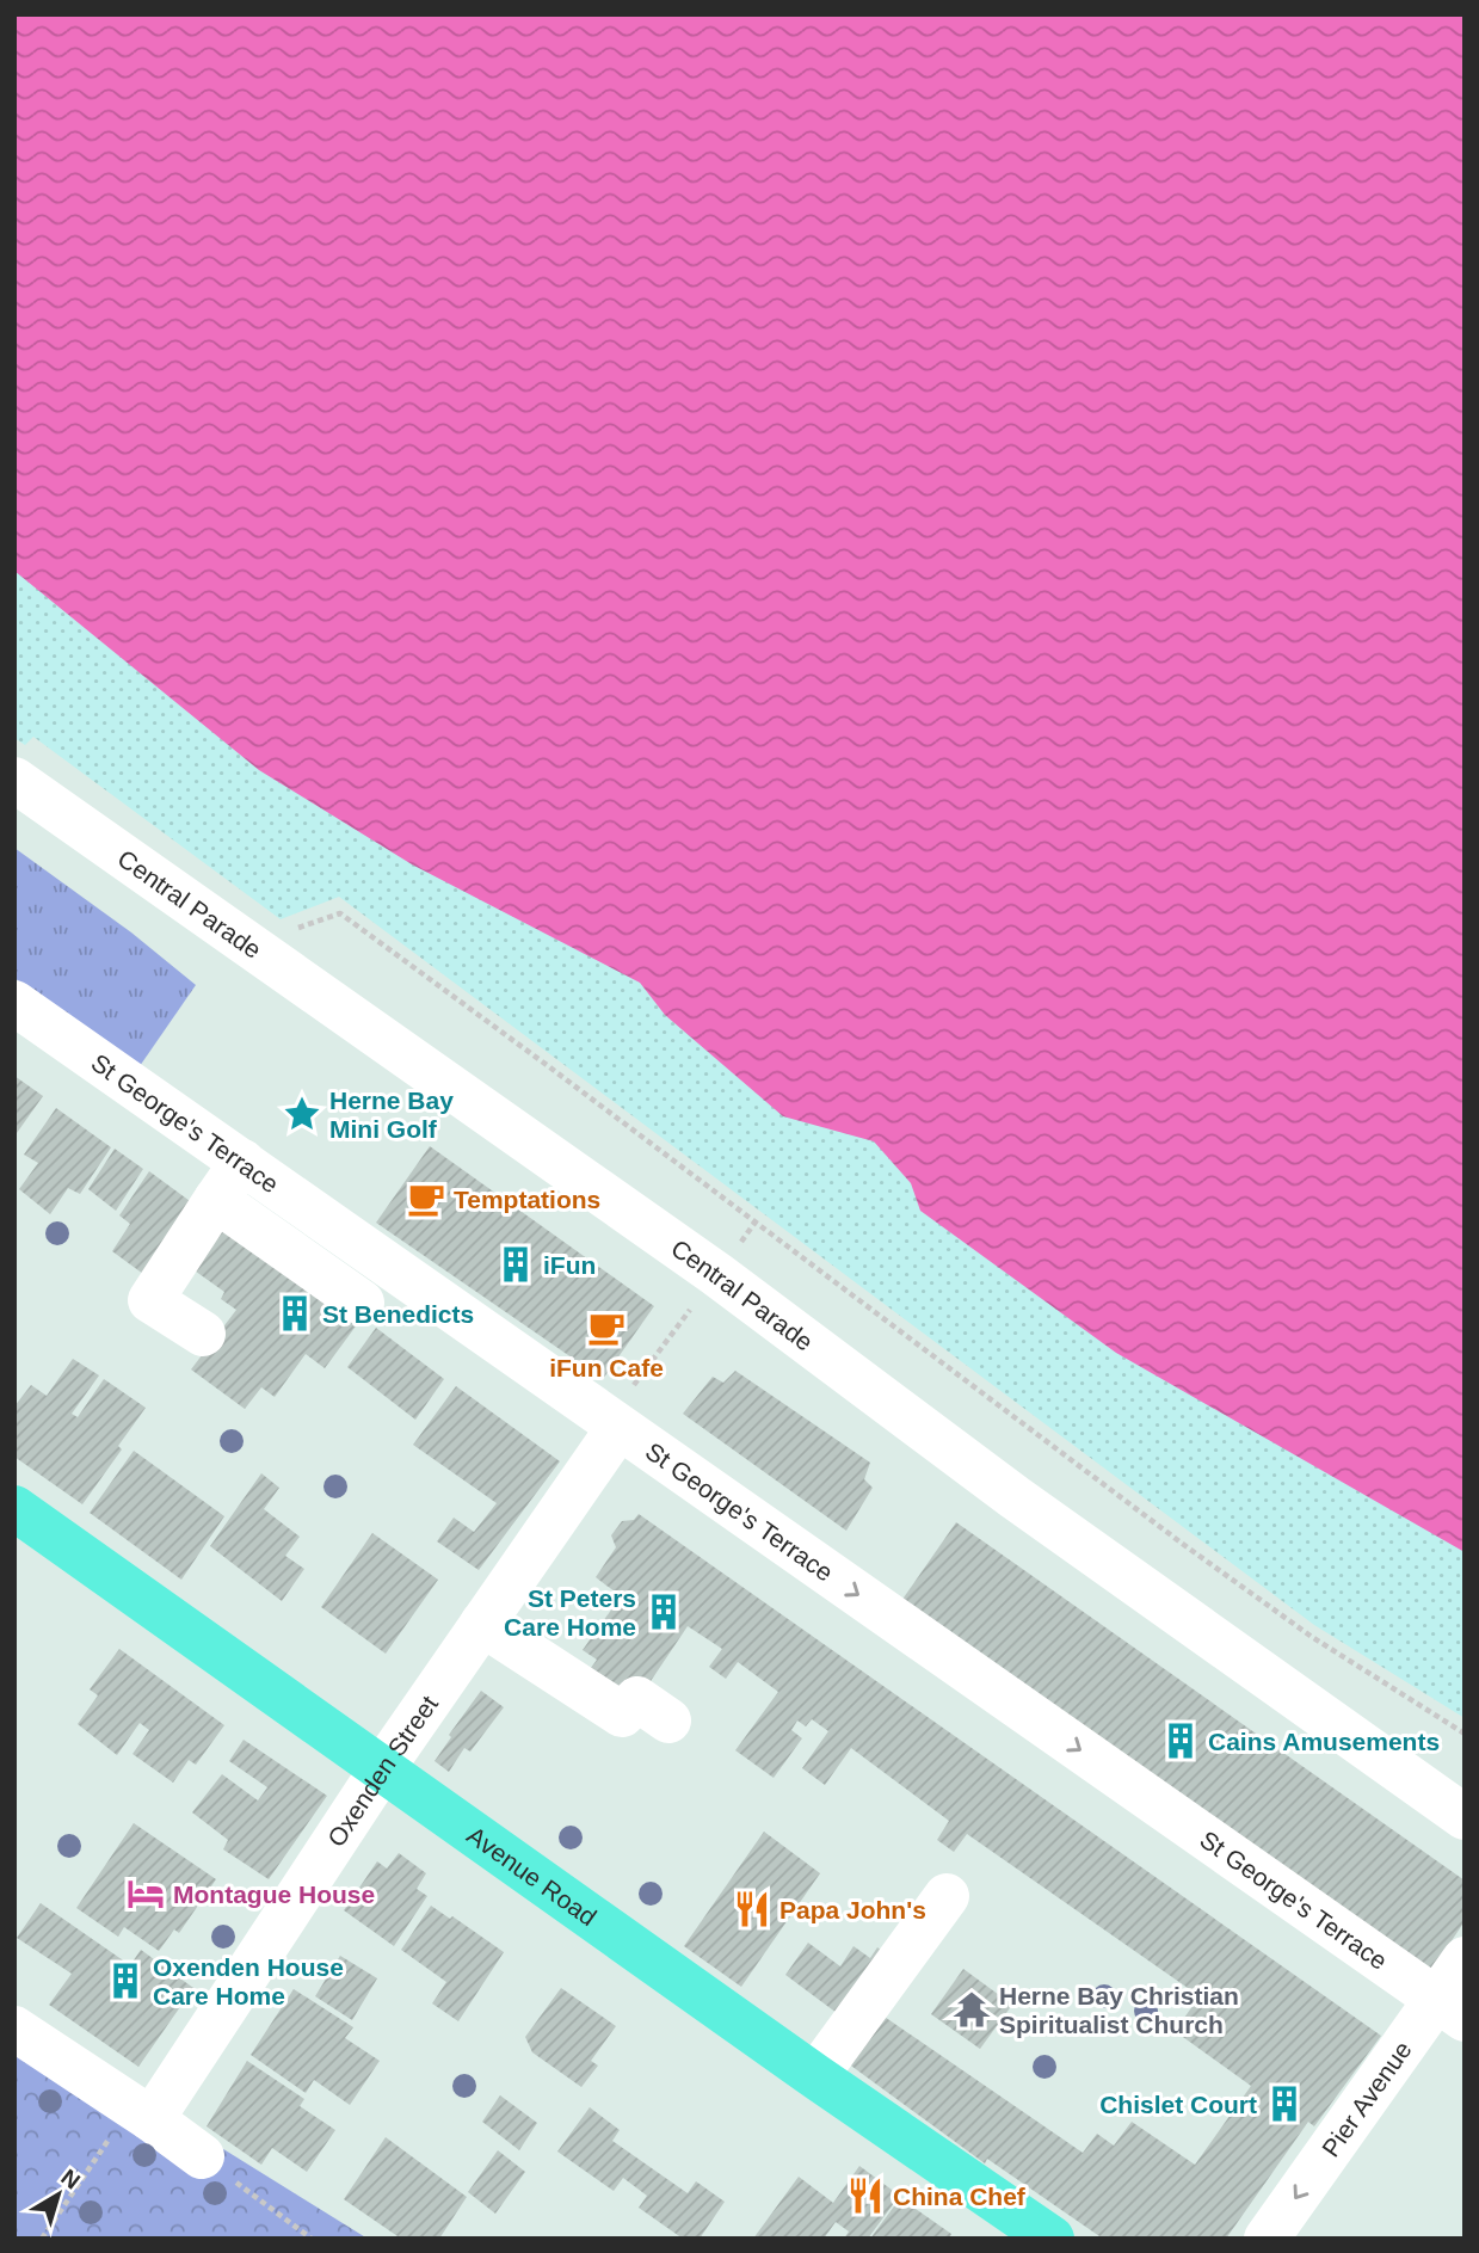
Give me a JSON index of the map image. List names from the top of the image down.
{
  "streets": {
    "main road": ["Avenue Road"],
    "street": [
      "Central Parade",
      "St George's Terrace",
      "Oxenden Street",
      "Pier Avenue"
    ]
  },
  "crossings": [
    ["St George's Terrace", "Oxenden Street"],
    ["St George's Terrace", "Pier Avenue"],
    ["Oxenden Street", "Avenue Road"]
  ],
  "one_way": ["St George's Terrace", "Pier Avenue"],
  "places": {
    "place": ["Herne Bay Mini Golf"],
    "cafe": ["Temptations", "iFun Cafe"],
    "building": [
      "iFun",
      "St Benedicts",
      "St Peters Care Home",
      "Cains Amusements",
      "Oxenden House Care Home",
      "Chislet Court"
    ],
    "hotel": ["Montague House"],
    "restaurant": ["Papa John's", "China Chef"],
    "temple": ["Herne Bay Christian Spiritualist Church"]
  },
  "north": "top right"
}
